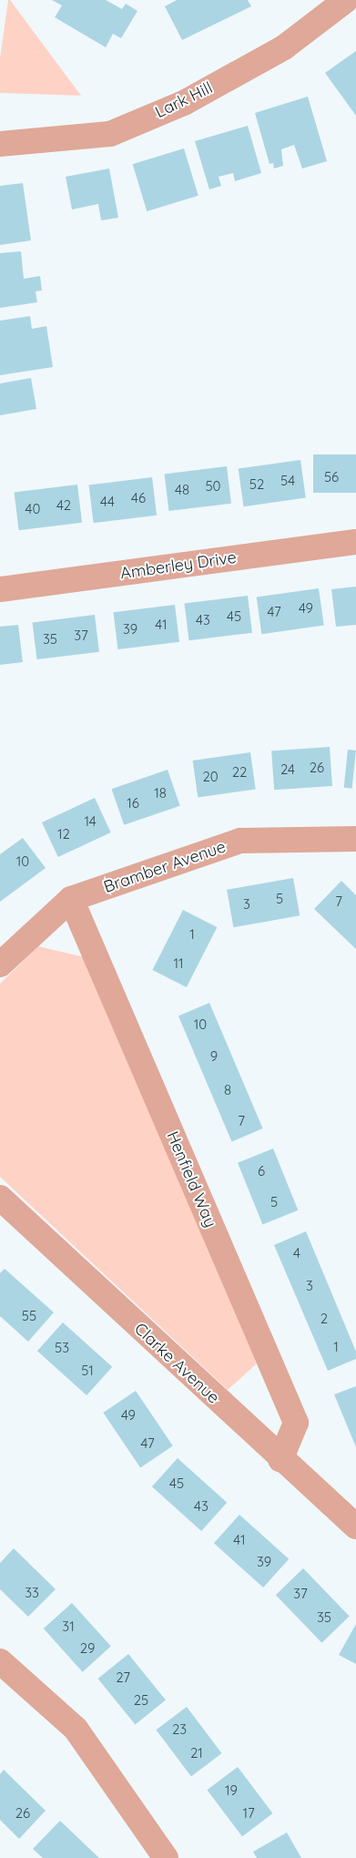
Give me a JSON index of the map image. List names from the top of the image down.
{
  "streets": {
    "street": [
      "Lark Hill",
      "Amberley Drive",
      "Bramber Avenue",
      "Henfield Way",
      "Clarke Avenue"
    ]
  },
  "crossings": [
    ["Bramber Avenue", "Henfield Way"],
    ["Henfield Way", "Clarke Avenue"]
  ],
  "house_numbers": [
    "56",
    "54",
    "52",
    "50",
    "48",
    "46",
    "44",
    "42",
    "40",
    "49",
    "47",
    "45",
    "43",
    "41",
    "39",
    "37",
    "35",
    "26",
    "24",
    "22",
    "20",
    "18",
    "16",
    "14",
    "12",
    "10",
    "5",
    "7",
    "3",
    "1",
    "11",
    "10",
    "9",
    "8",
    "7",
    "6",
    "5",
    "4",
    "3",
    "55",
    "2",
    "1",
    "53",
    "51",
    "49",
    "47",
    "45",
    "43",
    "41",
    "39",
    "33",
    "37",
    "35",
    "31",
    "29",
    "27",
    "25",
    "23",
    "21",
    "19",
    "26",
    "17"
  ]
}
